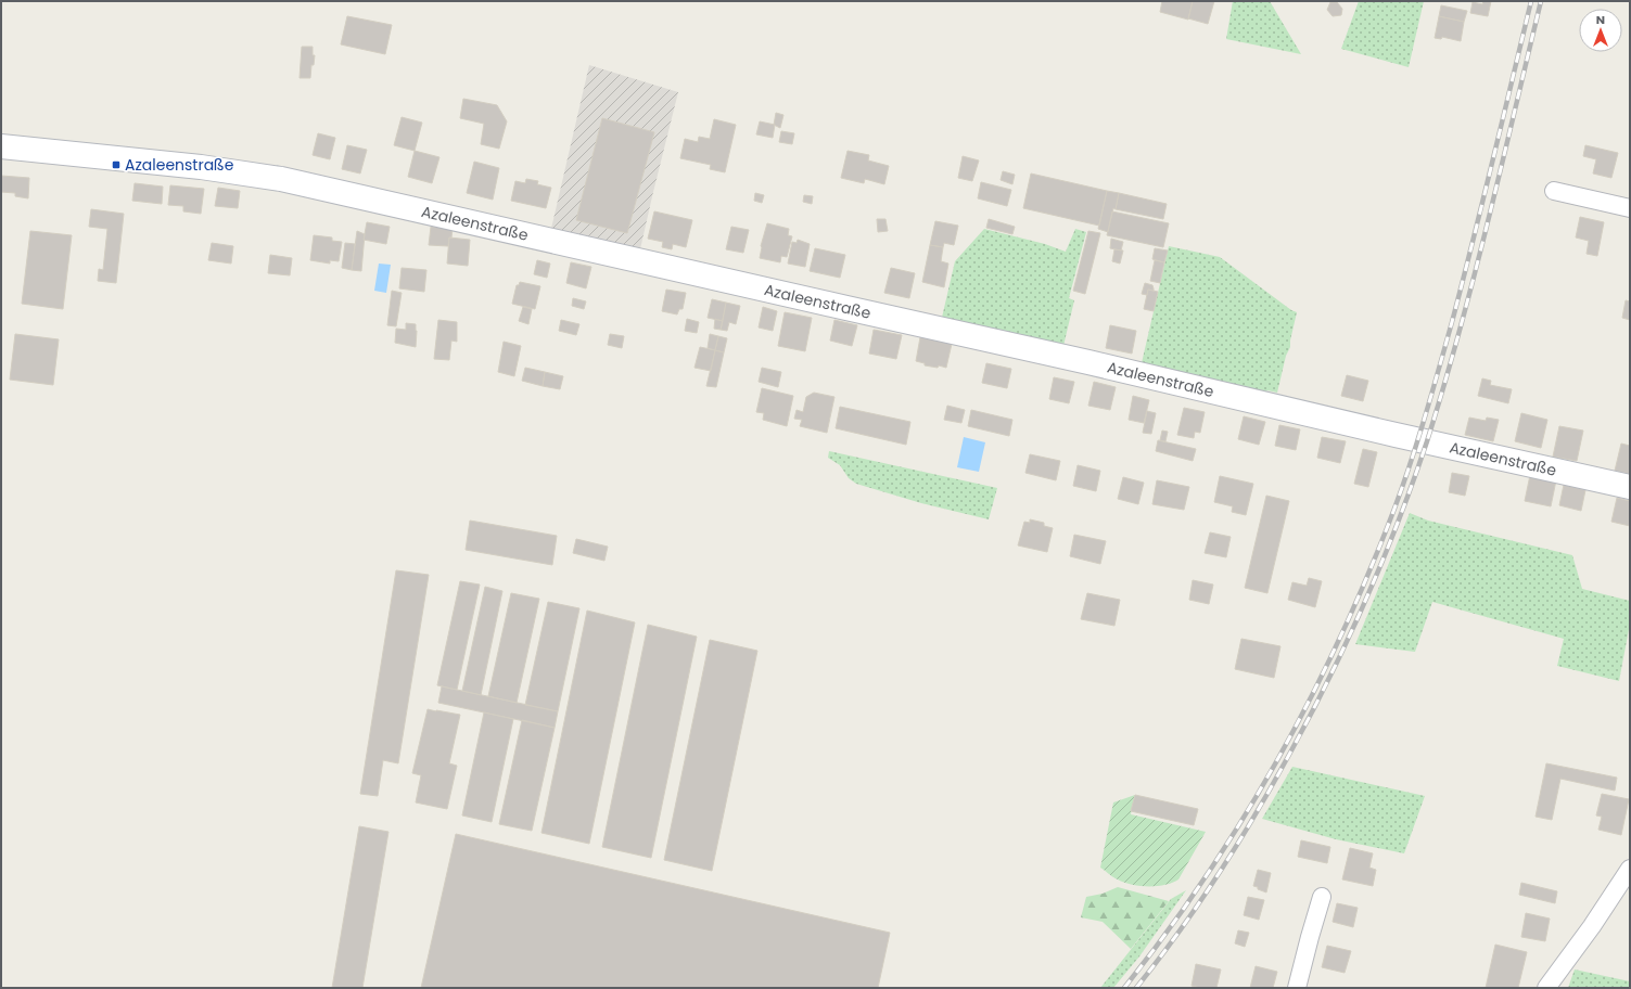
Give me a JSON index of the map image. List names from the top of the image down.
{
  "streets": {
    "street": ["Azaleenstraße"]
  },
  "places": {
    "transit": ["Azaleenstraße"]
  },
  "north": "top"
}
